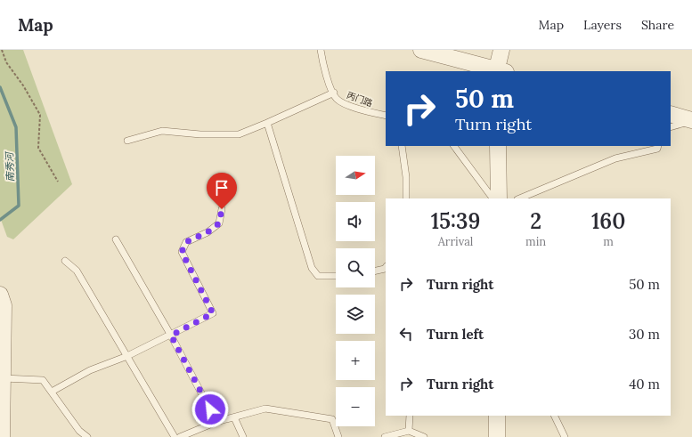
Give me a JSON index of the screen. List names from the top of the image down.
{
  "streets": {
    "lane": ["丙门路"]
  },
  "water": ["南秀河"],
  "north": "right",
  "page": {
    "header": "Map",
    "nav": ["Map", "Layers", "Share"],
    "turn": ["50 m", "Turn right"],
    "map_buttons": ["+", "−"],
    "eta": [
      "15:39",
      "Arrival",
      "2",
      "min",
      "160",
      "m"
    ],
    "list": [
      {
        "name": "Turn right",
        "value": "50 m"
      },
      {
        "name": "Turn left",
        "value": "30 m"
      },
      {
        "name": "Turn right",
        "value": "40 m"
      }
    ]
  }
}
